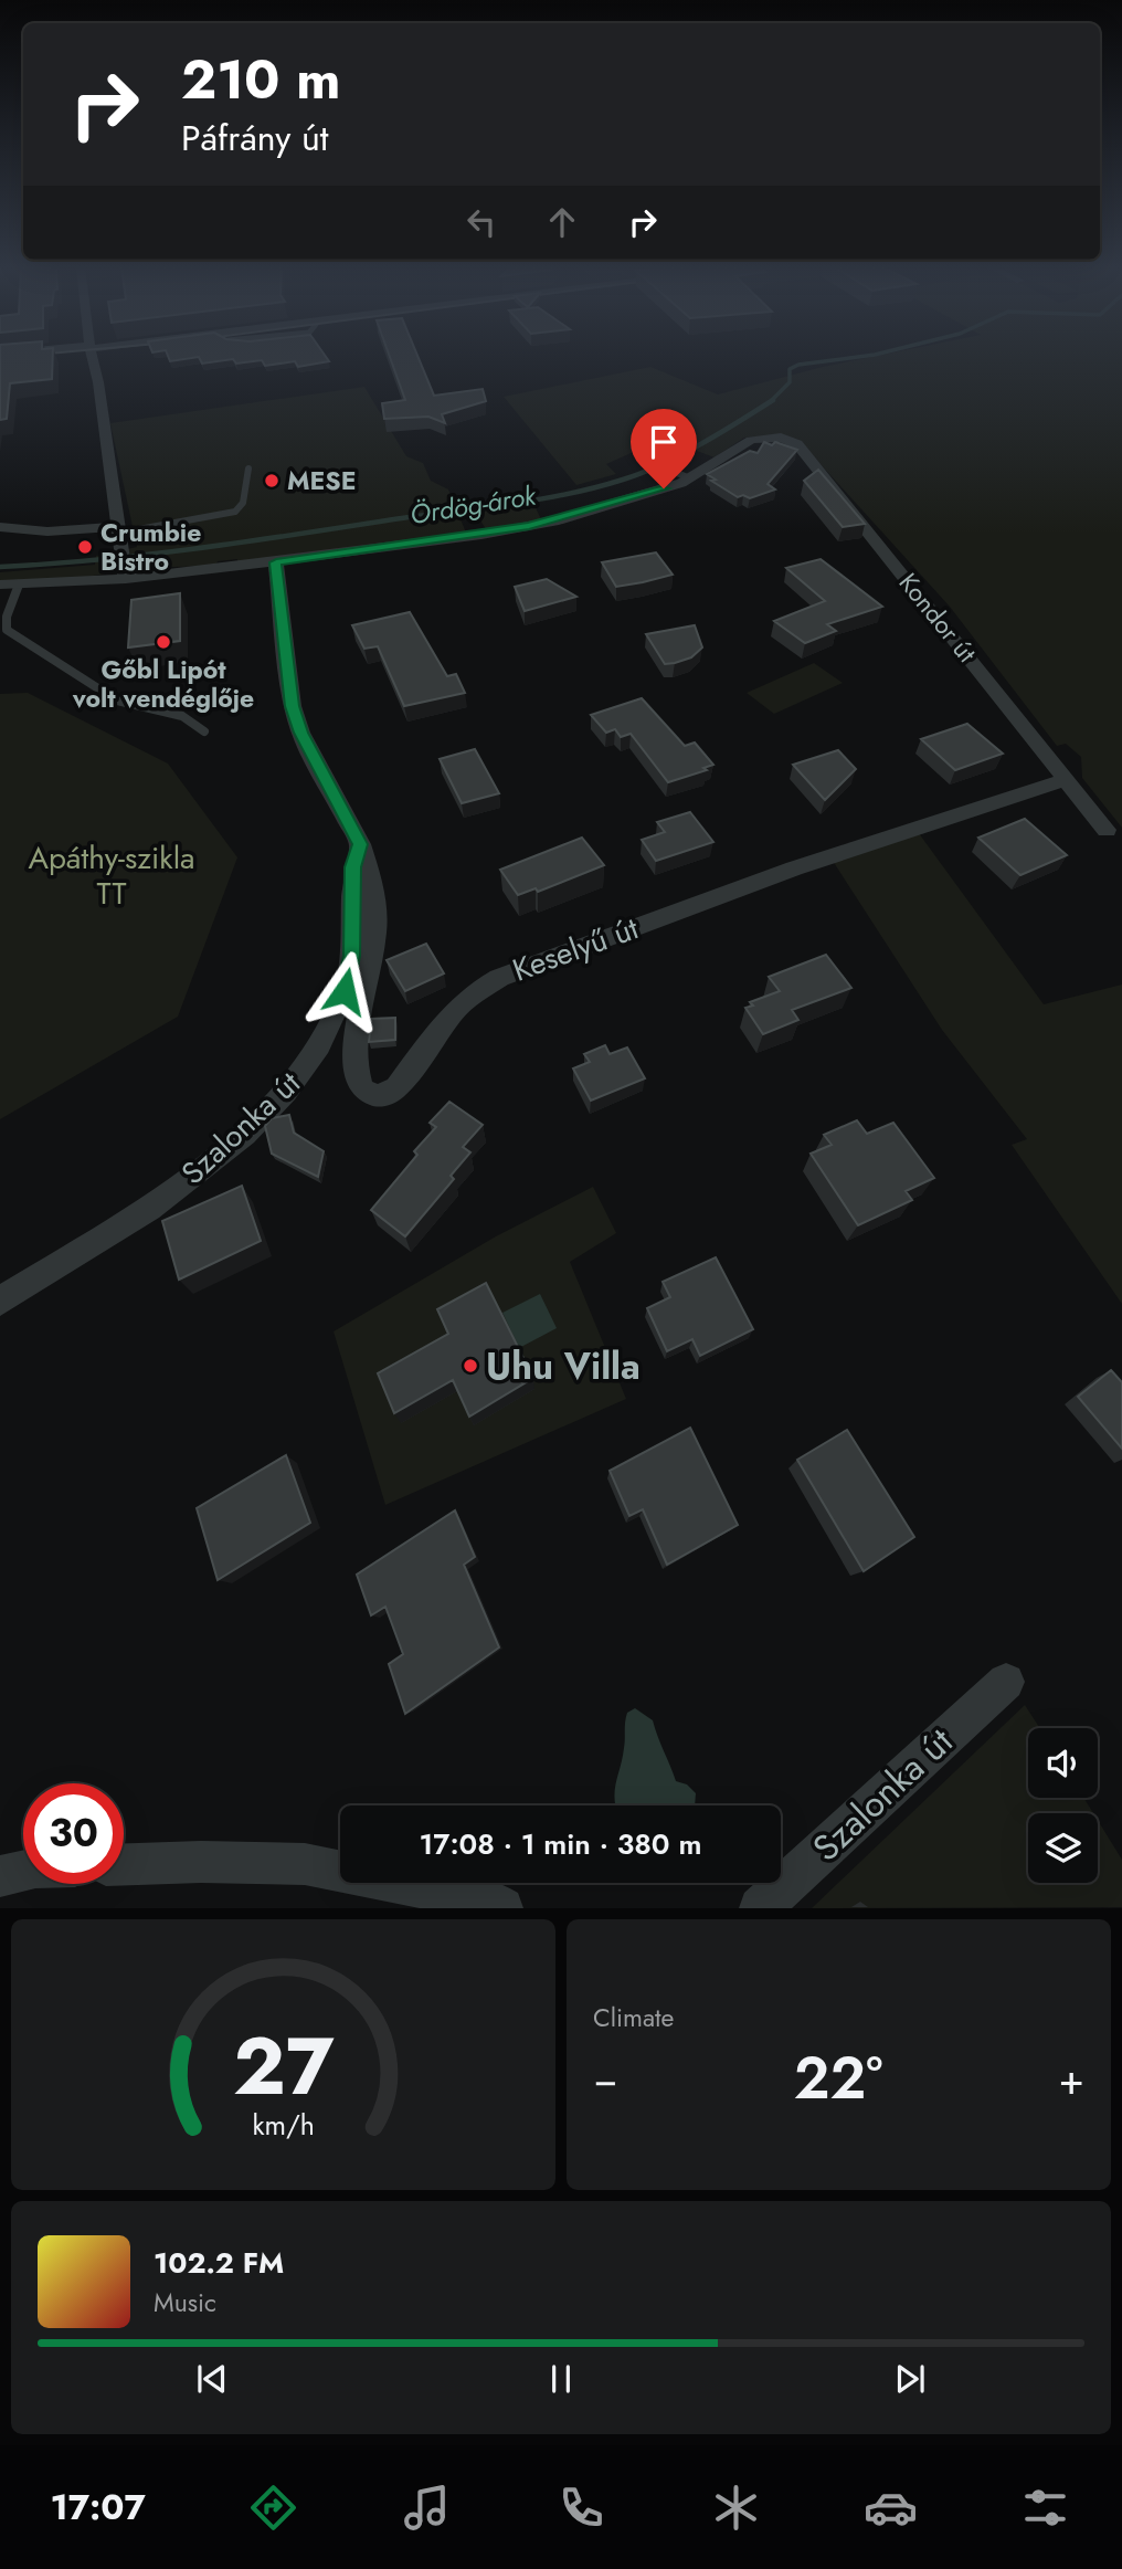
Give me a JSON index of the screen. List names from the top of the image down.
{
  "streets": {
    "street": ["Kondor út", "Keselyű út", "Szalonka út"]
  },
  "crossings": [
    ["Kondor út", "Keselyű út"],
    ["Keselyű út", "Szalonka út"]
  ],
  "water": ["Ördög-árok"],
  "parks": ["Apáthy-szikla TT"],
  "places": [
    "MESE",
    "Crumbie Bistro",
    "Gőbl Lipót volt vendéglője",
    "Uhu Villa"
  ],
  "page": {
    "turn": ["210 m", "Páfrány út"],
    "limit": "30",
    "trip": "17:08 · 1 min · 380 m",
    "tile": "Climate",
    "heat": ["−", "22°", "+"],
    "song": ["102.2 FM", "Music"],
    "tabs": "17:07",
    "gauge": ["27", "km/h"]
  }
}
